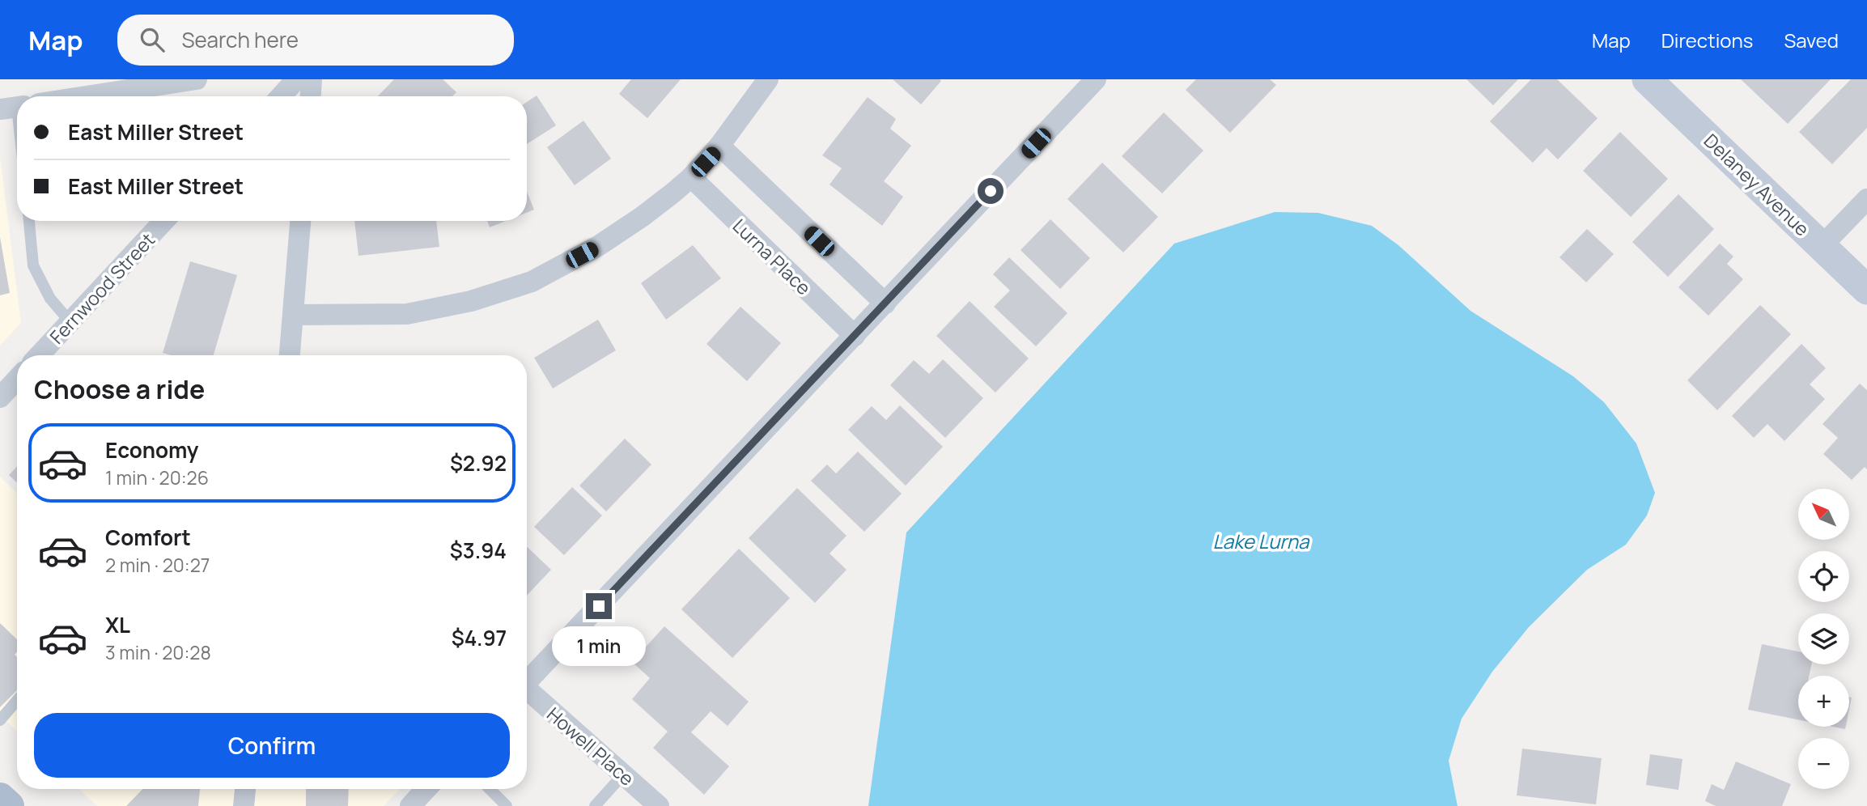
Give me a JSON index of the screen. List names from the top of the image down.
{
  "streets": {
    "street": [
      "Delaney Avenue",
      "Lurna Place",
      "Fernwood Street",
      "Howell Place"
    ]
  },
  "water": ["Lake Lurna"],
  "north": "top left",
  "page": {
    "header": "Map",
    "search": "Search here",
    "nav": ["Map", "Directions", "Saved"],
    "banner": ["East Miller Street", "East Miller Street"],
    "heading": "Choose a ride",
    "list": [
      {
        "name": "Economy",
        "note": "1 min · 20:26",
        "value": "$2.92"
      },
      {
        "name": "Comfort",
        "note": "2 min · 20:27",
        "value": "$3.94"
      },
      {
        "name": "XL",
        "note": "3 min · 20:28",
        "value": "$4.97"
      }
    ],
    "map_buttons": ["+", "−"],
    "bubble": "1 min",
    "buttons": "Confirm"
  }
}
